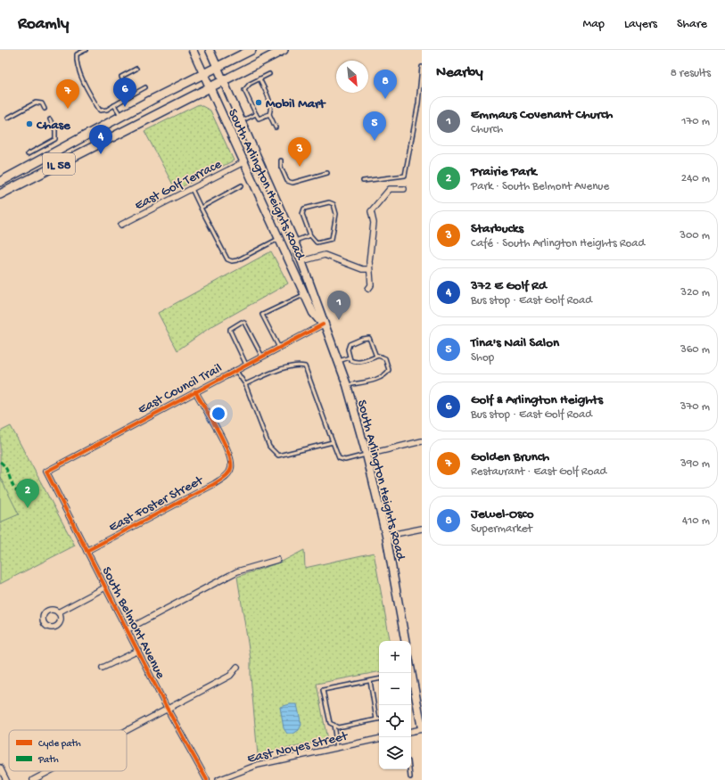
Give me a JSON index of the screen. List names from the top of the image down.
{
  "streets": {
    "main road": ["IL 58", "South Arlington Heights Road"],
    "street": [
      "East Golf Terrace",
      "East Council Trail",
      "East Foster Street",
      "South Belmont Avenue",
      "East Noyes Street"
    ]
  },
  "crossings": [
    ["IL 58", "South Arlington Heights Road"],
    ["East Golf Terrace", "South Arlington Heights Road"],
    ["South Arlington Heights Road", "East Council Trail"],
    ["East Council Trail", "East Foster Street"],
    ["East Council Trail", "South Belmont Avenue"],
    ["East Foster Street", "South Belmont Avenue"]
  ],
  "places": ["Mobil Mart", "Chase"],
  "legend": ["Cycle path", "Path"],
  "north": "bottom right",
  "page": {
    "header": "Roamly",
    "nav": ["Map", "Layers", "Share"],
    "heading": ["Nearby", "8 results"],
    "pins": [
      "8",
      "6",
      "7",
      "5",
      "4",
      "3",
      "1",
      "2"
    ],
    "list": [
      {
        "mark": "1",
        "name": "Emmaus Covenant Church",
        "note": "Church",
        "value": "170 m"
      },
      {
        "mark": "2",
        "name": "Prairie Park",
        "note": "Park · South Belmont Avenue",
        "value": "240 m"
      },
      {
        "mark": "3",
        "name": "Starbucks",
        "note": "Café · South Arlington Heights Road",
        "value": "300 m"
      },
      {
        "mark": "4",
        "name": "372 E Golf Rd",
        "note": "Bus stop · East Golf Road",
        "value": "320 m"
      },
      {
        "mark": "5",
        "name": "Tina's Nail Salon",
        "note": "Shop",
        "value": "360 m"
      },
      {
        "mark": "6",
        "name": "Golf & Arlington Heights",
        "note": "Bus stop · East Golf Road",
        "value": "370 m"
      },
      {
        "mark": "7",
        "name": "Golden Brunch",
        "note": "Restaurant · East Golf Road",
        "value": "390 m"
      },
      {
        "mark": "8",
        "name": "Jewel-Osco",
        "note": "Supermarket",
        "value": "410 m"
      }
    ],
    "map_buttons": ["+", "−"]
  }
}
